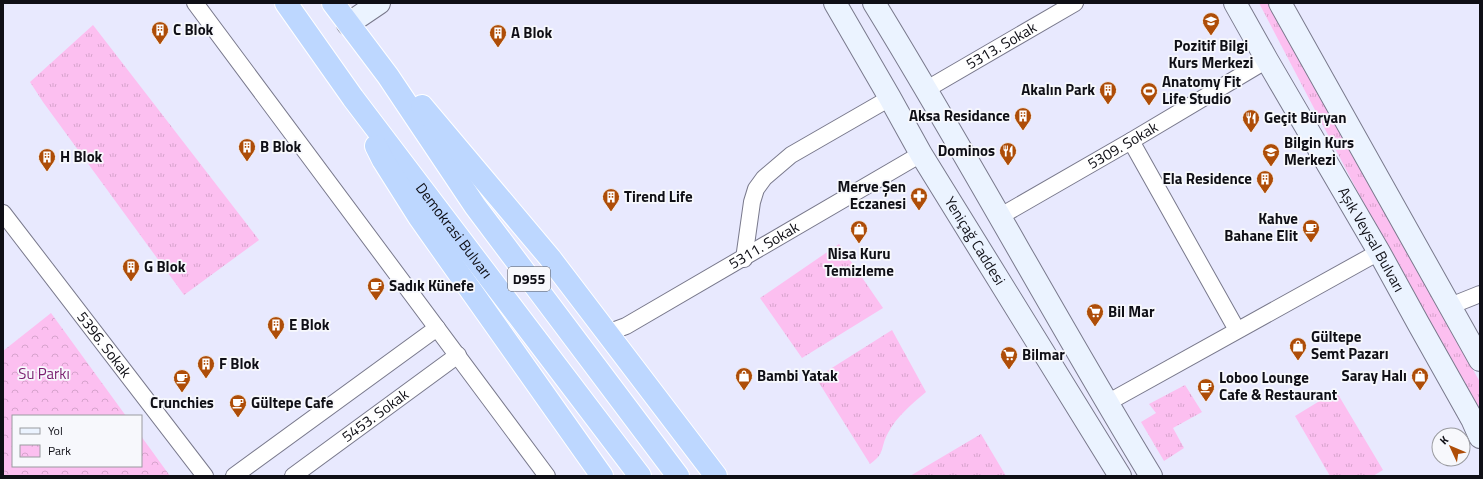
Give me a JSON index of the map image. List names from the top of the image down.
{
  "streets": {
    "highway": ["Demokrasi Bulvarı", "D955"],
    "street": [
      "5313. Sokak",
      "5309. Sokak",
      "Aşık Veysal Bulvarı",
      "Yeniçağ Caddesi",
      "5311. Sokak",
      "5396. Sokak",
      "5453. Sokak"
    ]
  },
  "crossings": [
    ["5309. Sokak", "Aşık Veysal Bulvarı"],
    ["Yeniçağ Caddesi", "5311. Sokak"]
  ],
  "parks": ["Su Parkı"],
  "places": {
    "school or university": ["Pozitif Bilgi Kurs Merkezi", "Bilgin Kurs Merkezi"],
    "building": [
      "C Blok",
      "A Blok",
      "Akalın Park",
      "Aksa Residance",
      "B Blok",
      "H Blok",
      "Ela Residence",
      "Tirend Life",
      "G Blok",
      "E Blok",
      "F Blok"
    ],
    "sports": ["Anatomy Fit Life Studio"],
    "restaurant": ["Geçit Büryan", "Dominos"],
    "pharmacy": ["Merve Şen Eczanesi"],
    "cafe": [
      "Kahve Bahane Elit",
      "Sadık Künefe",
      "Crunchies",
      "Loboo Lounge Cafe & Restaurant",
      "Gültepe Cafe"
    ],
    "shop": [
      "Nisa Kuru Temizleme",
      "Gültepe Semt Pazarı",
      "Bambi Yatak",
      "Saray Halı"
    ],
    "supermarket": ["Bil Mar", "Bilmar"]
  },
  "legend": ["Yol", "Park"],
  "north": "top left"
}
